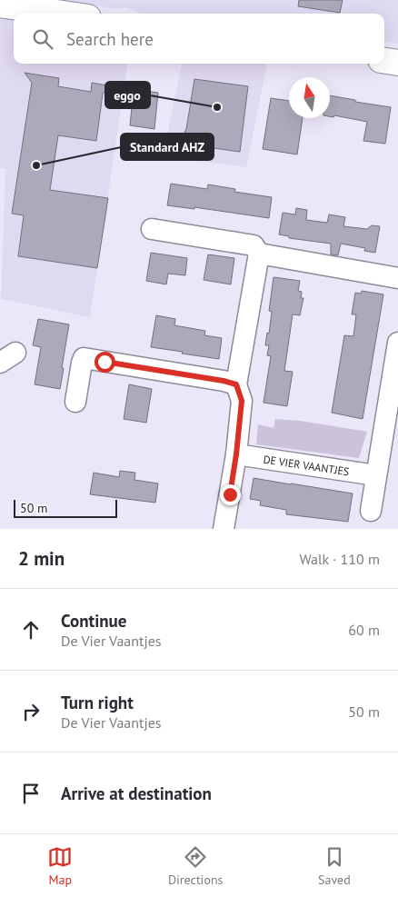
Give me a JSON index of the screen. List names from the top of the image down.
{
  "streets": {
    "street": ["DE VIER VAANTJES"]
  },
  "places": ["eggo", "Standard AHZ"],
  "scale_bar": "50 m",
  "north": "top",
  "page": {
    "search": "Search here",
    "scale": "50 m",
    "heading": ["2 min", "Walk · 110 m"],
    "list": [
      ["Continue", "De Vier Vaantjes", "60 m"],
      ["Turn right", "De Vier Vaantjes", "50 m"],
      "Arrive at destination"
    ],
    "nav": ["Map", "Directions", "Saved"]
  }
}
